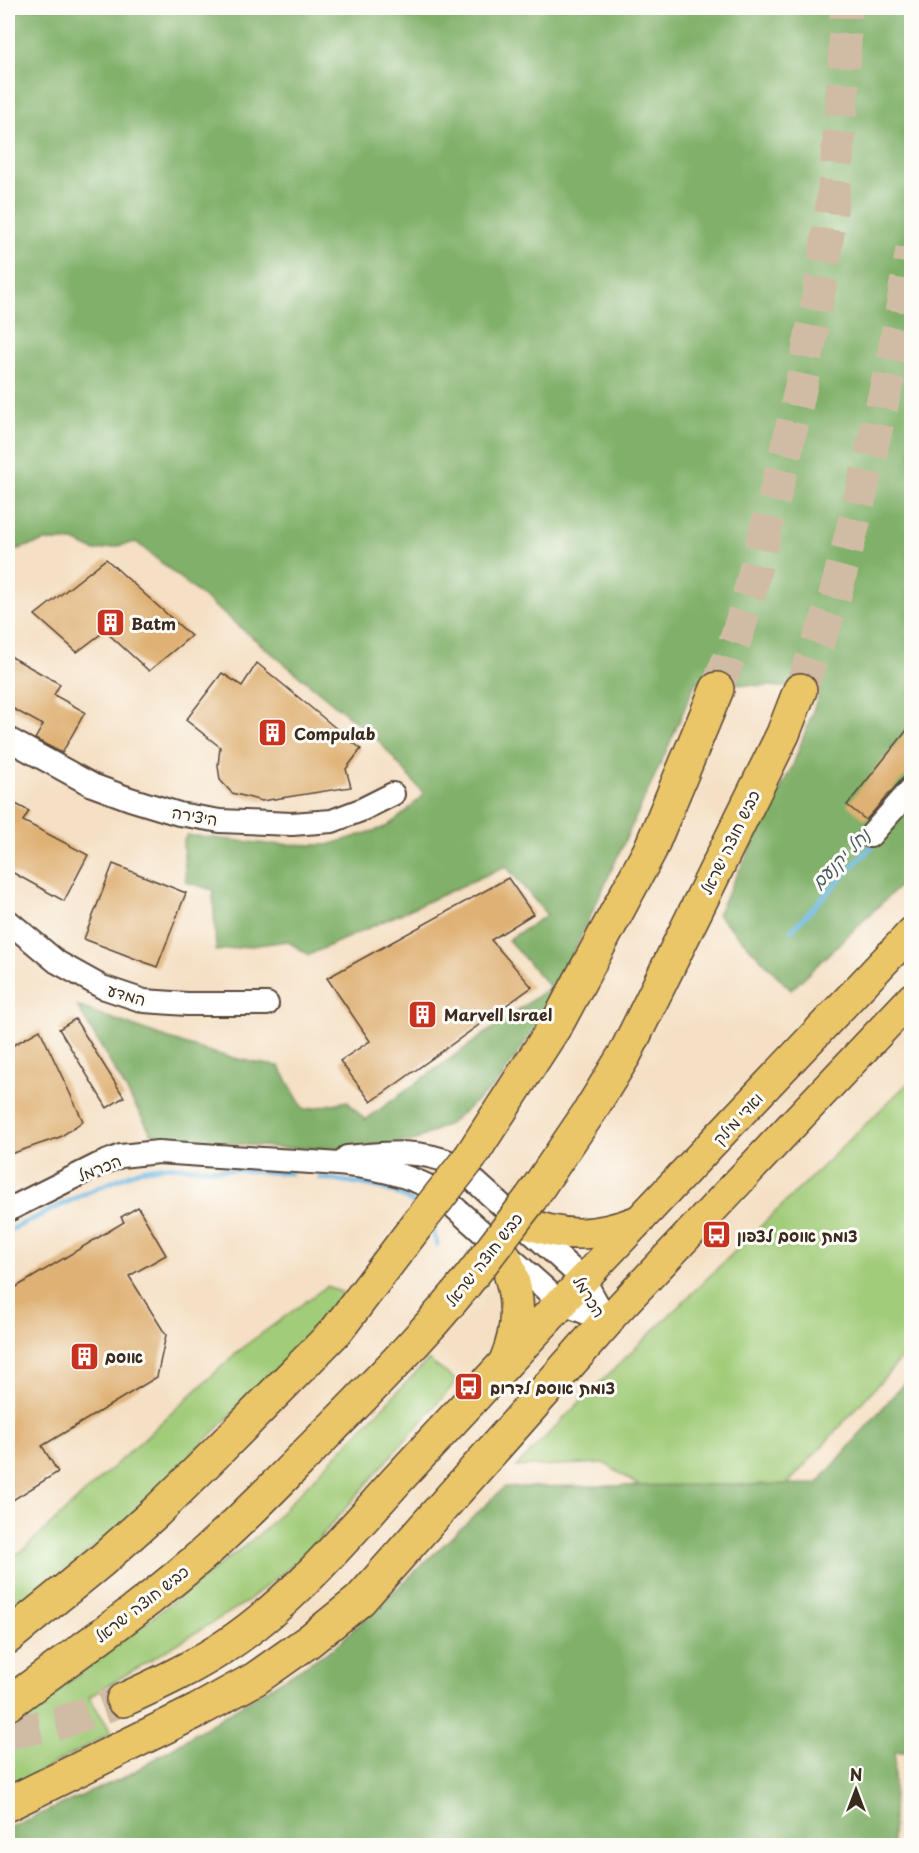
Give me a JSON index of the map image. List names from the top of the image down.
{
  "streets": {
    "highway": ["כביש חוצה ישראל"],
    "main road": ["ואדי מילק"],
    "street": ["היצירה", "המדע", "הכרמל"]
  },
  "crossings": [
    ["כביש חוצה ישראל", "הכרמל"],
    ["ואדי מילק", "הכרמל"]
  ],
  "water": ["נחל יקנעם"],
  "places": {
    "building": [
      "Batm",
      "Compulab",
      "Marvell Israel",
      "אוסם"
    ],
    "bus stop": ["צומת אוסם לצפון", "צומת אוסם לדרום"]
  },
  "north": "top"
}
